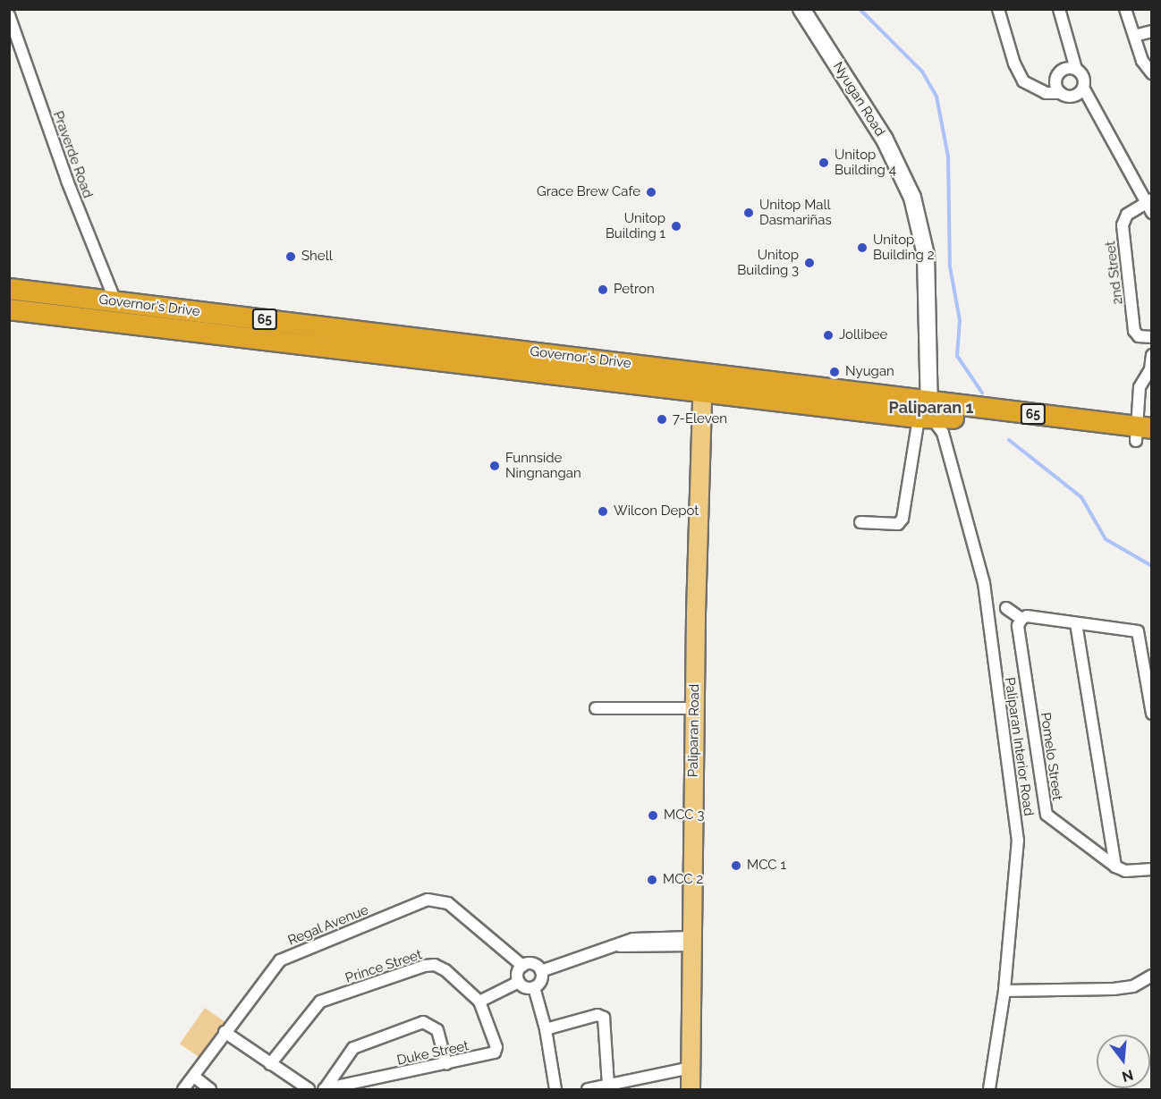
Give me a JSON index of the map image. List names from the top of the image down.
{
  "streets": {
    "highway": ["Governor's Drive", "65"],
    "main road": ["Nyugan Road", "Paliparan Road"],
    "street": [
      "Praverde Road",
      "2nd Street",
      "Paliparan Interior Road",
      "Pomelo Street",
      "Regal Avenue",
      "Prince Street",
      "Duke Street"
    ]
  },
  "crossings": [
    ["Nyugan Road", "Governor's Drive"],
    ["Nyugan Road", "Paliparan Interior Road"],
    ["Praverde Road", "Governor's Drive"],
    ["Governor's Drive", "Paliparan Road"],
    ["Governor's Drive", "Paliparan Interior Road"],
    ["Prince Street", "Duke Street"]
  ],
  "districts": ["Paliparan 1"],
  "places": [
    "Unitop Building 4",
    "Grace Brew Cafe",
    "Unitop Mall Dasmariñas",
    "Unitop Building 1",
    "Unitop Building 2",
    "Shell",
    "Unitop Building 3",
    "Petron",
    "Jollibee",
    "Nyugan",
    "7-Eleven",
    "Funnside Ningnangan",
    "Wilcon Depot",
    "MCC 3",
    "MCC 1",
    "MCC 2"
  ],
  "north": "bottom"
}
